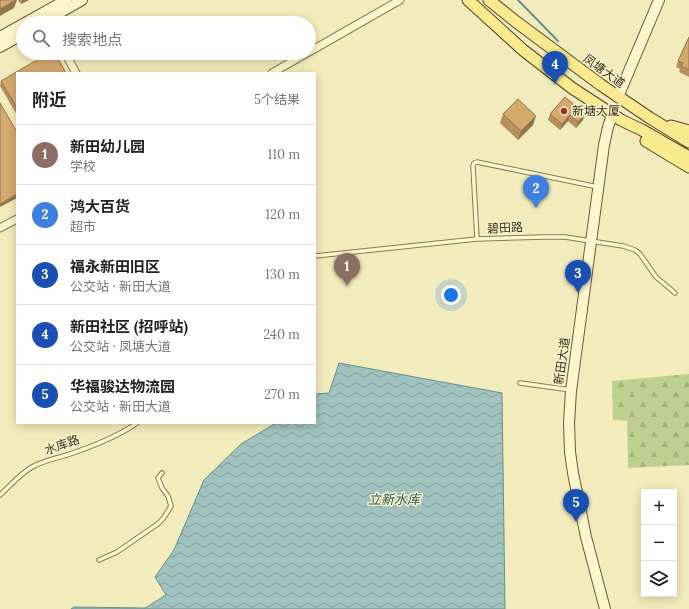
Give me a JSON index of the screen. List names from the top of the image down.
{
  "streets": {
    "main road": ["凤塘大道"],
    "street": ["新田大道"],
    "lane": ["碧田路", "水库路"]
  },
  "crossings": [
    ["碧田路", "新田大道"]
  ],
  "water": ["立新水库"],
  "places": ["新塘大厦"],
  "page": {
    "search": "搜索地点",
    "pins": [
      "4",
      "2",
      "1",
      "3",
      "5"
    ],
    "heading": ["附近", "5个结果"],
    "list": [
      {
        "mark": "1",
        "name": "新田幼儿园",
        "note": "学校",
        "value": "110 m"
      },
      {
        "mark": "2",
        "name": "鸿大百货",
        "note": "超市",
        "value": "120 m"
      },
      {
        "mark": "3",
        "name": "福永新田旧区",
        "note": "公交站 · 新田大道",
        "value": "130 m"
      },
      {
        "mark": "4",
        "name": "新田社区 (招呼站)",
        "note": "公交站 · 凤塘大道",
        "value": "240 m"
      },
      {
        "mark": "5",
        "name": "华福骏达物流园",
        "note": "公交站 · 新田大道",
        "value": "270 m"
      }
    ],
    "map_buttons": ["+", "−"]
  }
}
